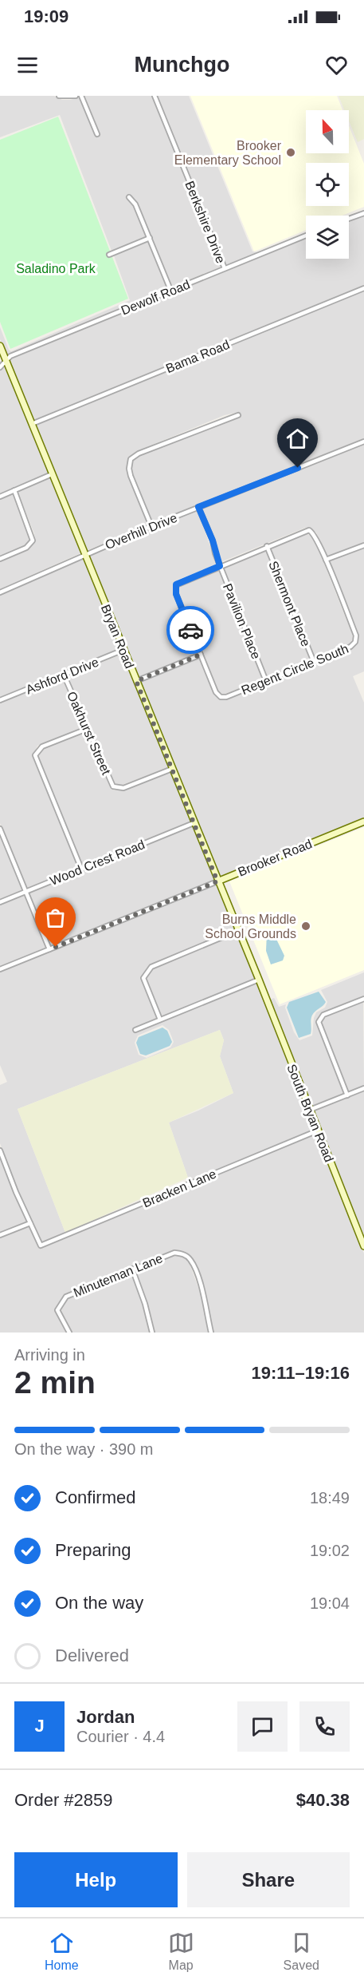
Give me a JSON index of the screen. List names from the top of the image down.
{
  "streets": {
    "street": [
      "Berkshire Drive",
      "Dewolf Road",
      "Bama Road",
      "Overhill Drive",
      "Shermont Place",
      "Pavilion Place",
      "Bryan Road",
      "Regent Circle South",
      "Ashford Drive",
      "Oakhurst Street",
      "Brooker Road",
      "Wood Crest Road",
      "South Bryan Road",
      "Bracken Lane",
      "Minuteman Lane"
    ]
  },
  "crossings": [
    ["Berkshire Drive", "Dewolf Road"],
    ["Dewolf Road", "Bryan Road"],
    ["Bama Road", "Bryan Road"],
    ["Overhill Drive", "Pavilion Place"],
    ["Overhill Drive", "Bryan Road"],
    ["Shermont Place", "Regent Circle South"],
    ["Pavilion Place", "Regent Circle South"],
    ["Bryan Road", "Ashford Drive"],
    ["Bryan Road", "Oakhurst Street"],
    ["Bryan Road", "Brooker Road"],
    ["Bryan Road", "Wood Crest Road"],
    ["Bryan Road", "South Bryan Road"],
    ["Ashford Drive", "Oakhurst Street"],
    ["South Bryan Road", "Bracken Lane"]
  ],
  "parks": ["Saladino Park"],
  "places": ["Brooker Elementary School", "Burns Middle School Grounds"],
  "north": "top",
  "page": {
    "status": "19:09",
    "header": "Munchgo",
    "heading": ["2 min", "Arriving in", "19:11–19:16"],
    "panel": [
      "Jordan",
      "Courier · 4.4",
      "Order #2859",
      "$40.38"
    ],
    "bar": "On the way · 390 m",
    "list": [
      ["Confirmed", "18:49"],
      ["Preparing", "19:02"],
      ["On the way", "19:04"],
      "Delivered"
    ],
    "round": "J",
    "buttons": ["Help", "Share"],
    "tabs": ["Home", "Map", "Saved"]
  }
}
